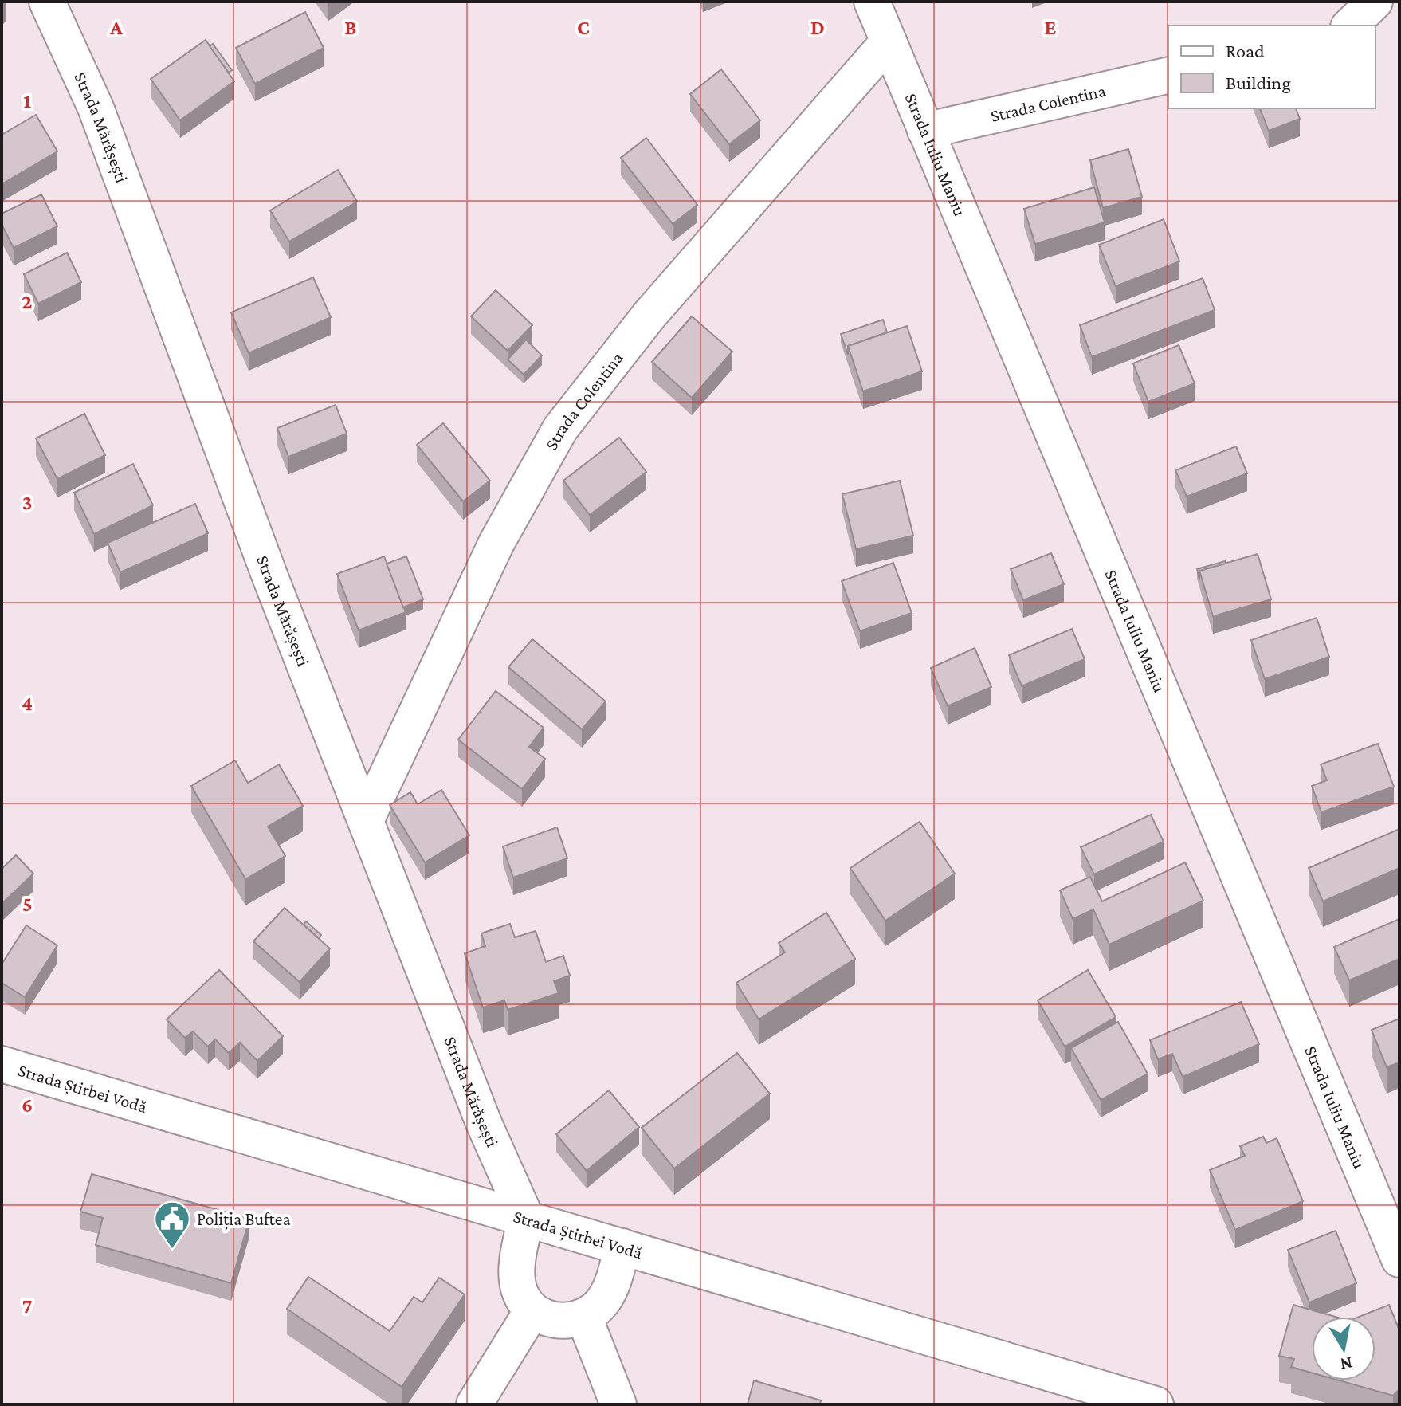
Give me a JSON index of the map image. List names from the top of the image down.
{
  "streets": {
    "street": [
      "Strada Colentina",
      "Strada Mărășești",
      "Strada Iuliu Maniu",
      "Strada Știrbei Vodă"
    ]
  },
  "crossings": [
    ["Strada Colentina", "Strada Mărășești"],
    ["Strada Colentina", "Strada Iuliu Maniu"],
    ["Strada Mărășești", "Strada Știrbei Vodă"]
  ],
  "places": {
    "public building": ["Poliția Buftea"]
  },
  "legend": ["Road", "Building"],
  "north": "bottom",
  "grid": {
    "columns": [
      "A",
      "B",
      "C",
      "D",
      "E"
    ],
    "rows": [
      "1",
      "2",
      "3",
      "4",
      "5",
      "6",
      "7"
    ]
  }
}
